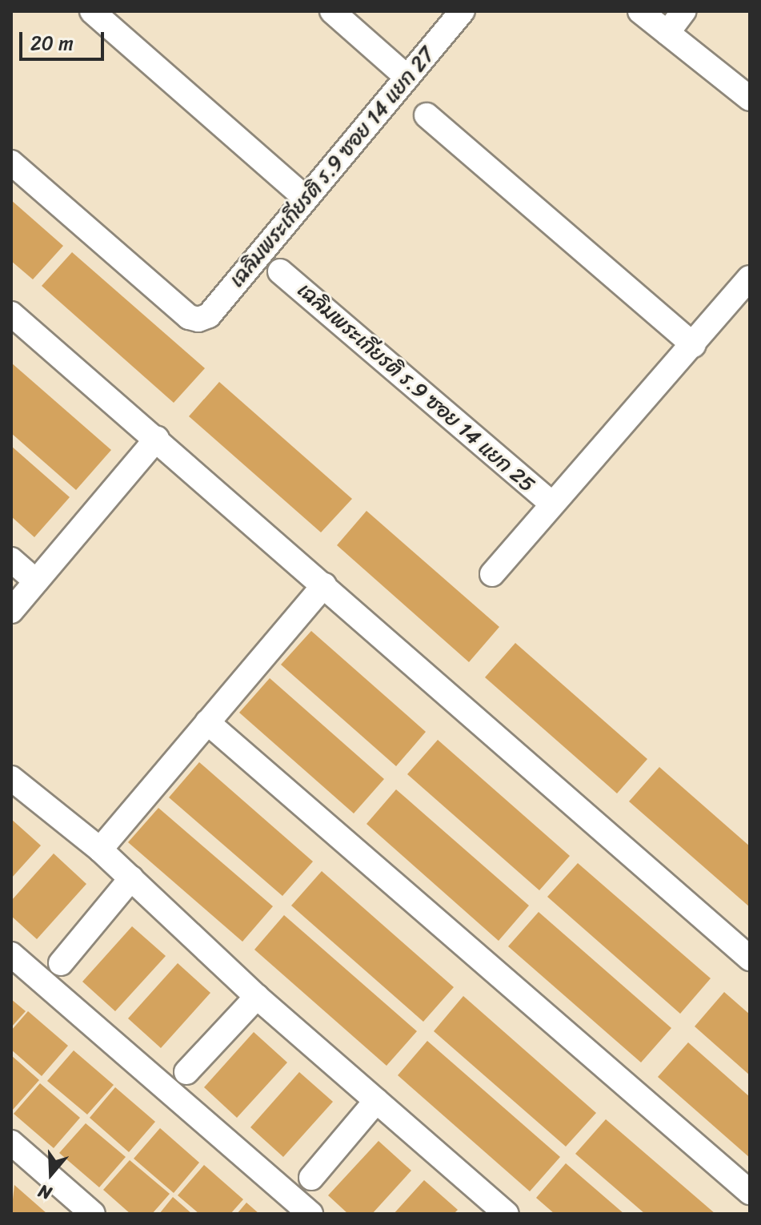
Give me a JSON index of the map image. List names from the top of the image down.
{
  "streets": {
    "street": ["เฉลิมพระเกียรติ ร.9 ซอย 14 แยก 27", "เฉลิมพระเกียรติ ร.9 ซอย 14 แยก 25"]
  },
  "scale_bar": "20 m",
  "north": "bottom"
}
